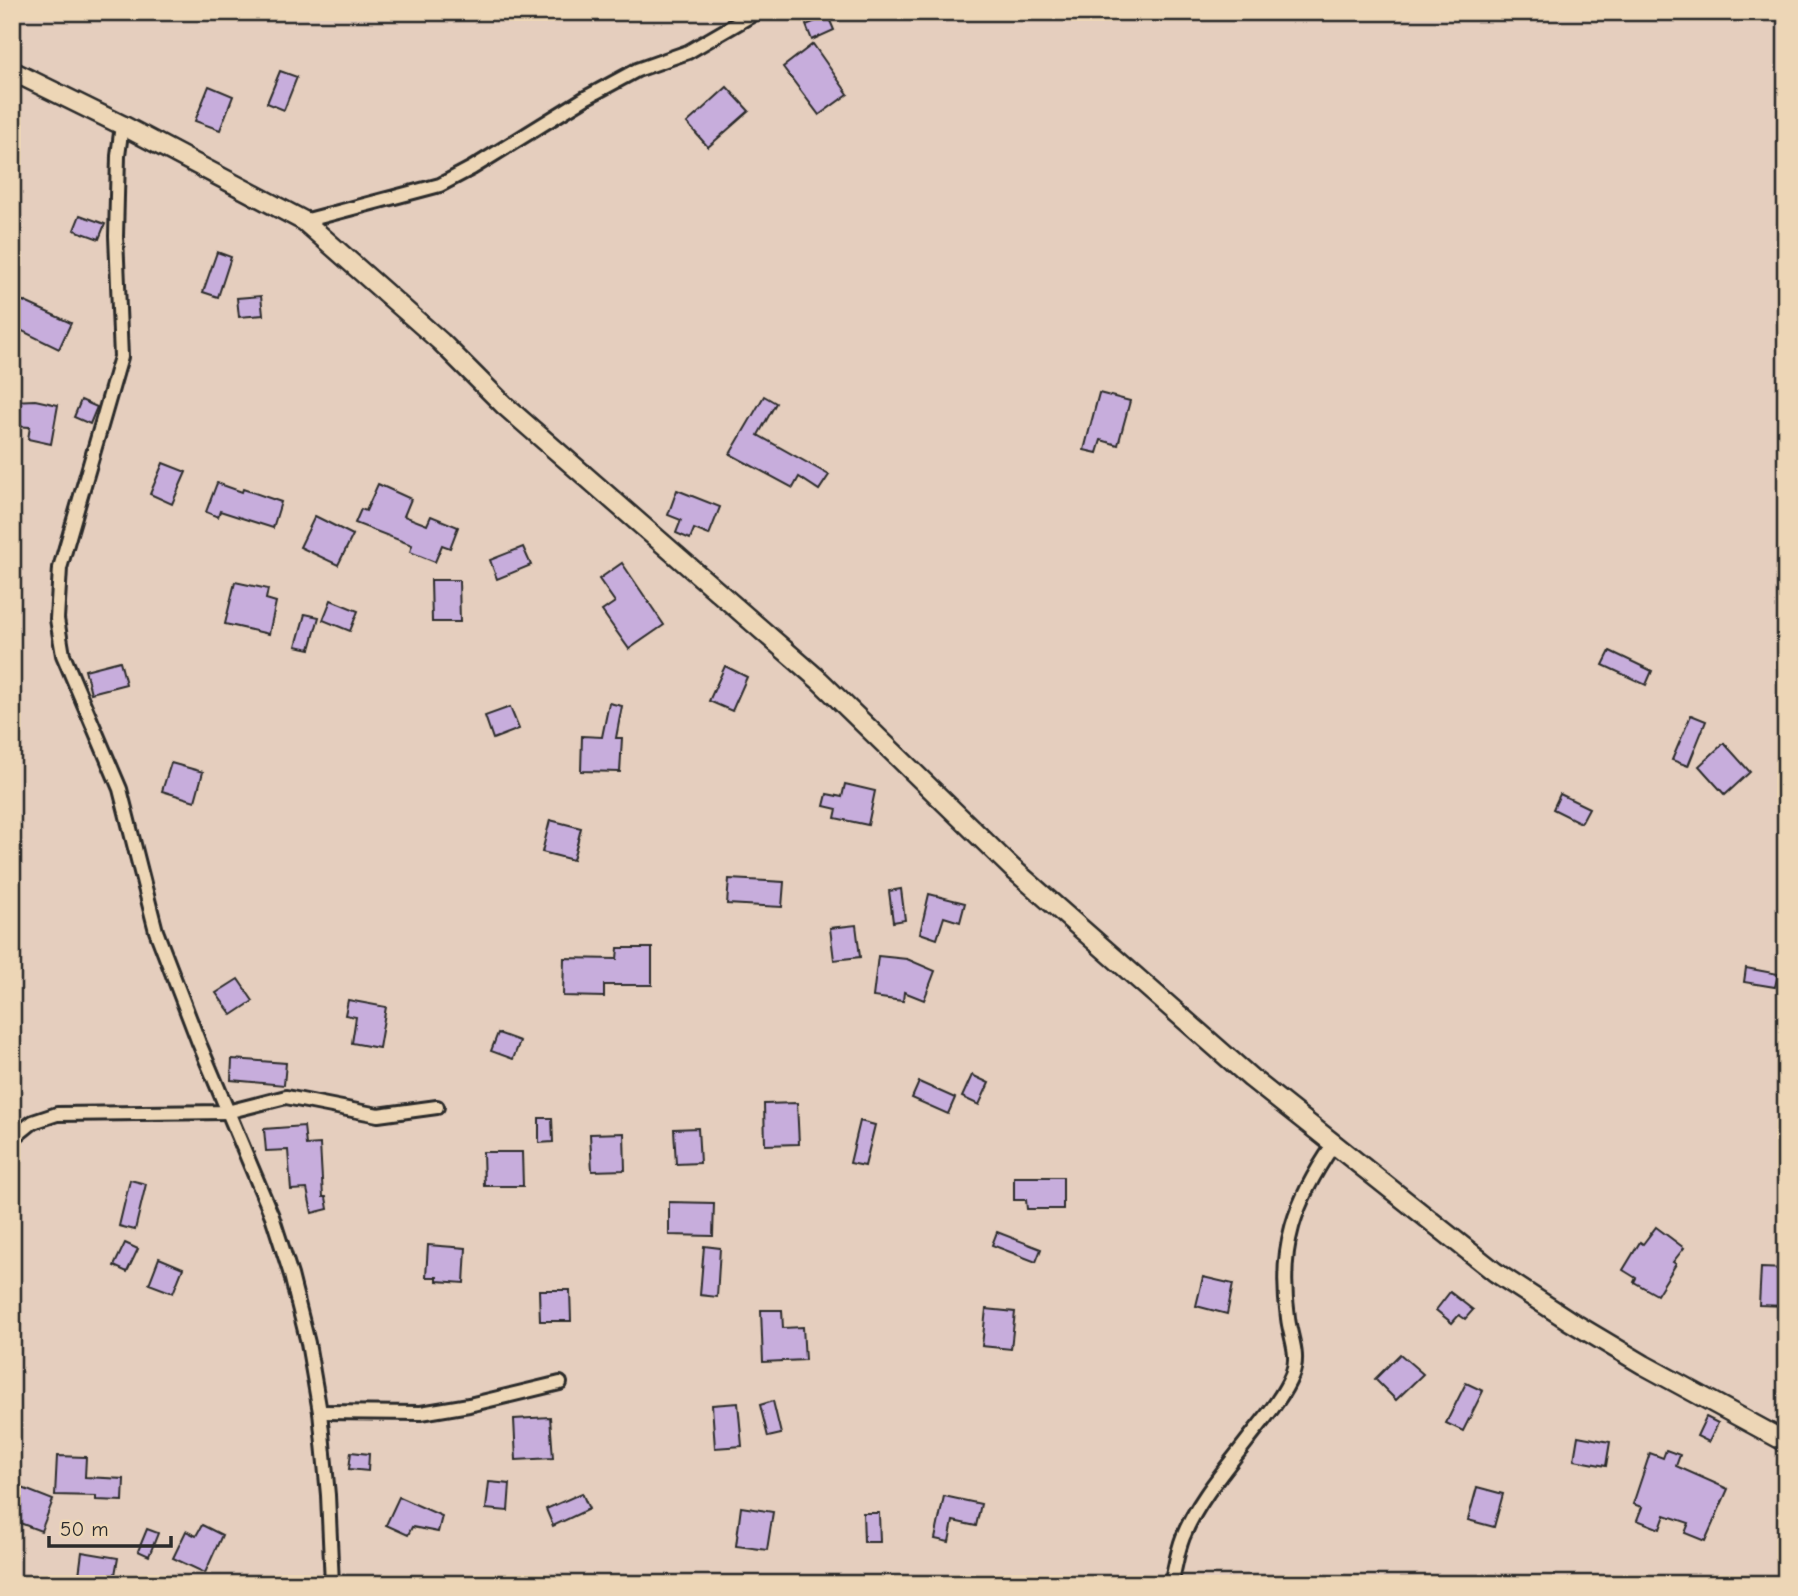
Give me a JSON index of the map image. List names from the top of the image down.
{
  "scale_bar": "50 m"
}
